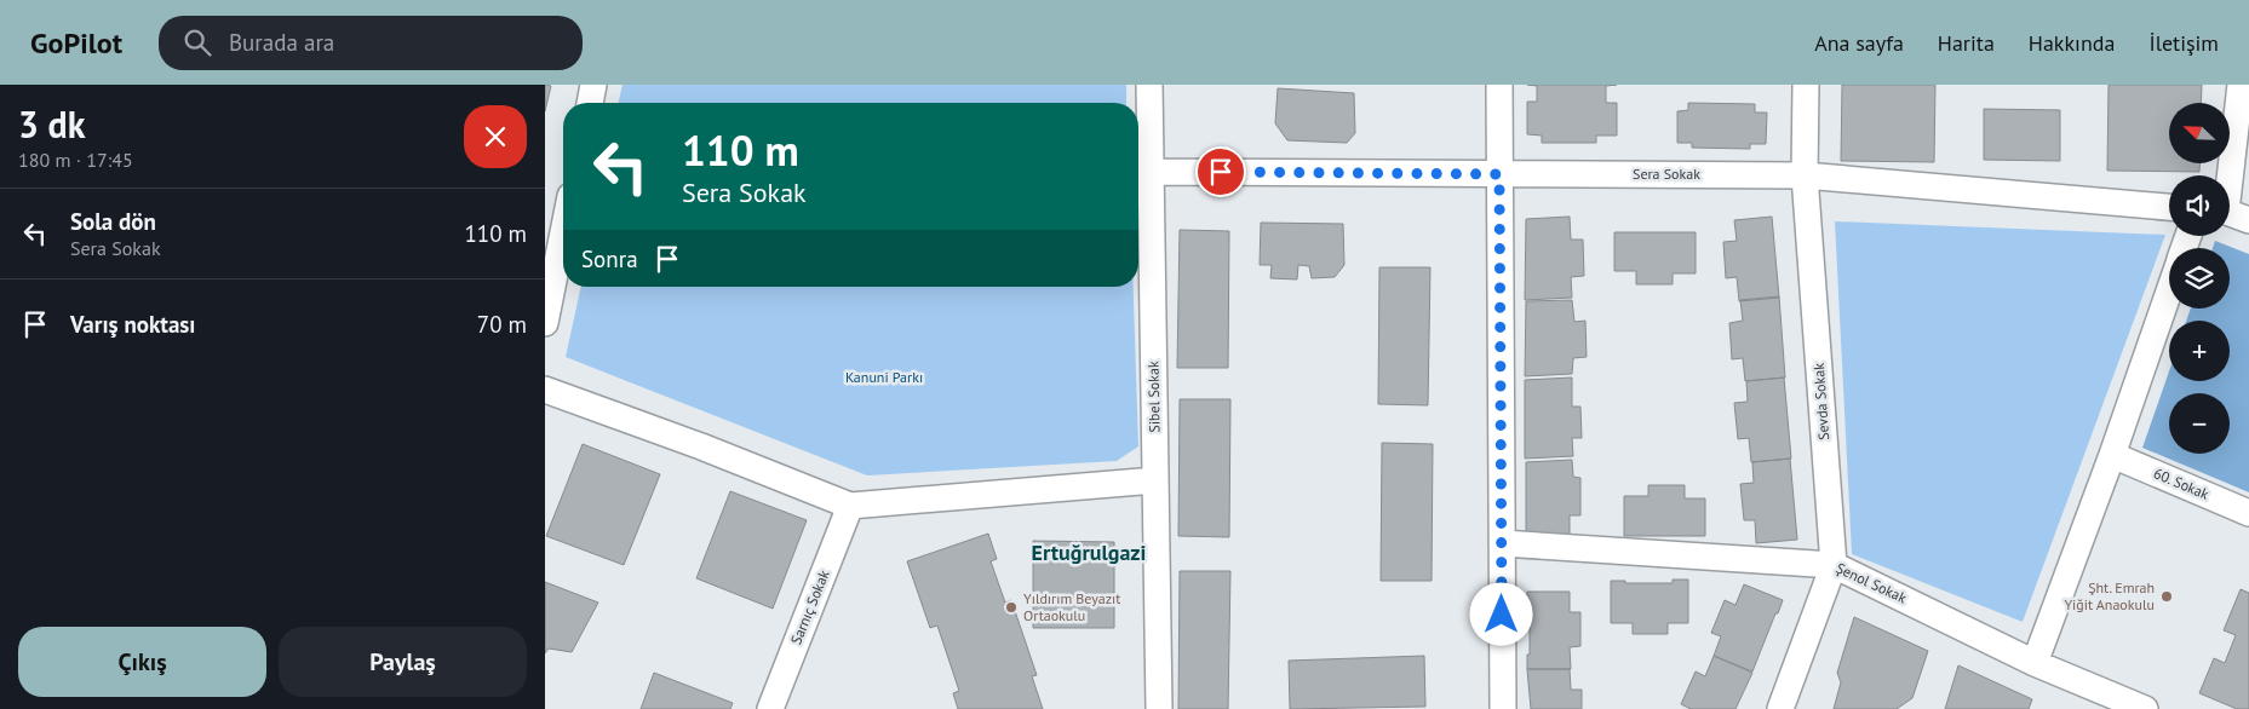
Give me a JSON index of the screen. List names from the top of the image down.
{
  "streets": {
    "street": [
      "Sera Sokak",
      "Sibel Sokak",
      "Sevda Sokak",
      "60. Sokak",
      "Şenol Sokak",
      "Sarnıç Sokak"
    ]
  },
  "crossings": [
    ["Sera Sokak", "Sibel Sokak"],
    ["Sera Sokak", "Sevda Sokak"],
    ["Sevda Sokak", "Şenol Sokak"]
  ],
  "districts": ["Ertuğrulgazi"],
  "parks": ["Kanuni Parkı"],
  "places": ["Şht. Emrah Yiğit Anaokulu", "Yıldırım Beyazıt Ortaokulu"],
  "north": "top left",
  "page": {
    "header": "GoPilot",
    "search": "Burada ara",
    "nav": [
      "Ana sayfa",
      "Harita",
      "Hakkında",
      "İletişim"
    ],
    "heading": ["3 dk", "180 m · 17:45"],
    "map_buttons": ["+", "−"],
    "turn": ["110 m", "Sera Sokak"],
    "list": [
      {
        "name": "Sola dön",
        "note": "Sera Sokak",
        "value": "110 m"
      },
      {
        "name": "Varış noktası",
        "value": "70 m"
      }
    ],
    "then": "Sonra",
    "buttons": ["Çıkış", "Paylaş"]
  }
}
